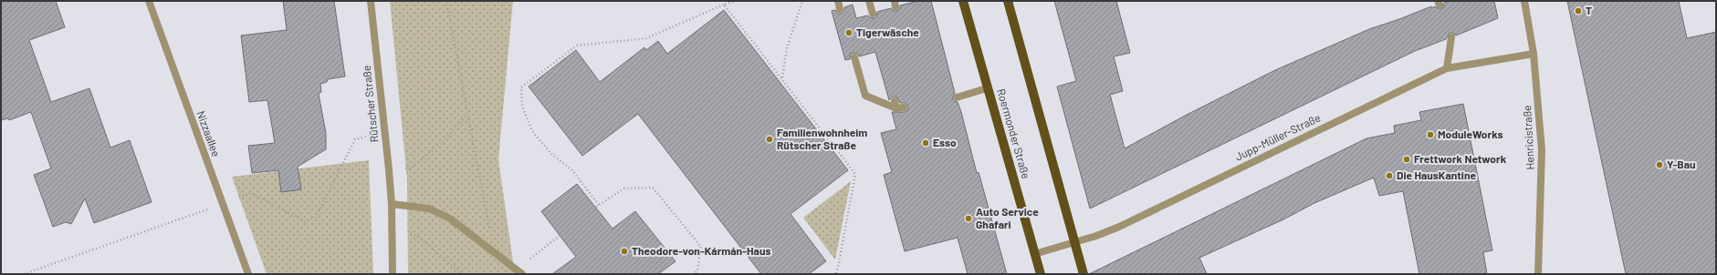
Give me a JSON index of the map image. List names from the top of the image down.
{
  "streets": {
    "main road": ["Roermonder Straße"],
    "street": [
      "Rütscher Straße",
      "Nizzaallee",
      "Jupp-Müller-Straße",
      "Henricistraße"
    ]
  },
  "crossings": [
    ["Roermonder Straße", "Jupp-Müller-Straße"],
    ["Jupp-Müller-Straße", "Henricistraße"]
  ],
  "places": [
    "T",
    "Tigerwäsche",
    "ModuleWorks",
    "Familienwohnheim Rütscher Straße",
    "Esso",
    "Frettwork Network",
    "Y-Bau",
    "Die HausKantine",
    "Auto Service Ghafari",
    "Theodore-von-Kármán-Haus"
  ]
}
